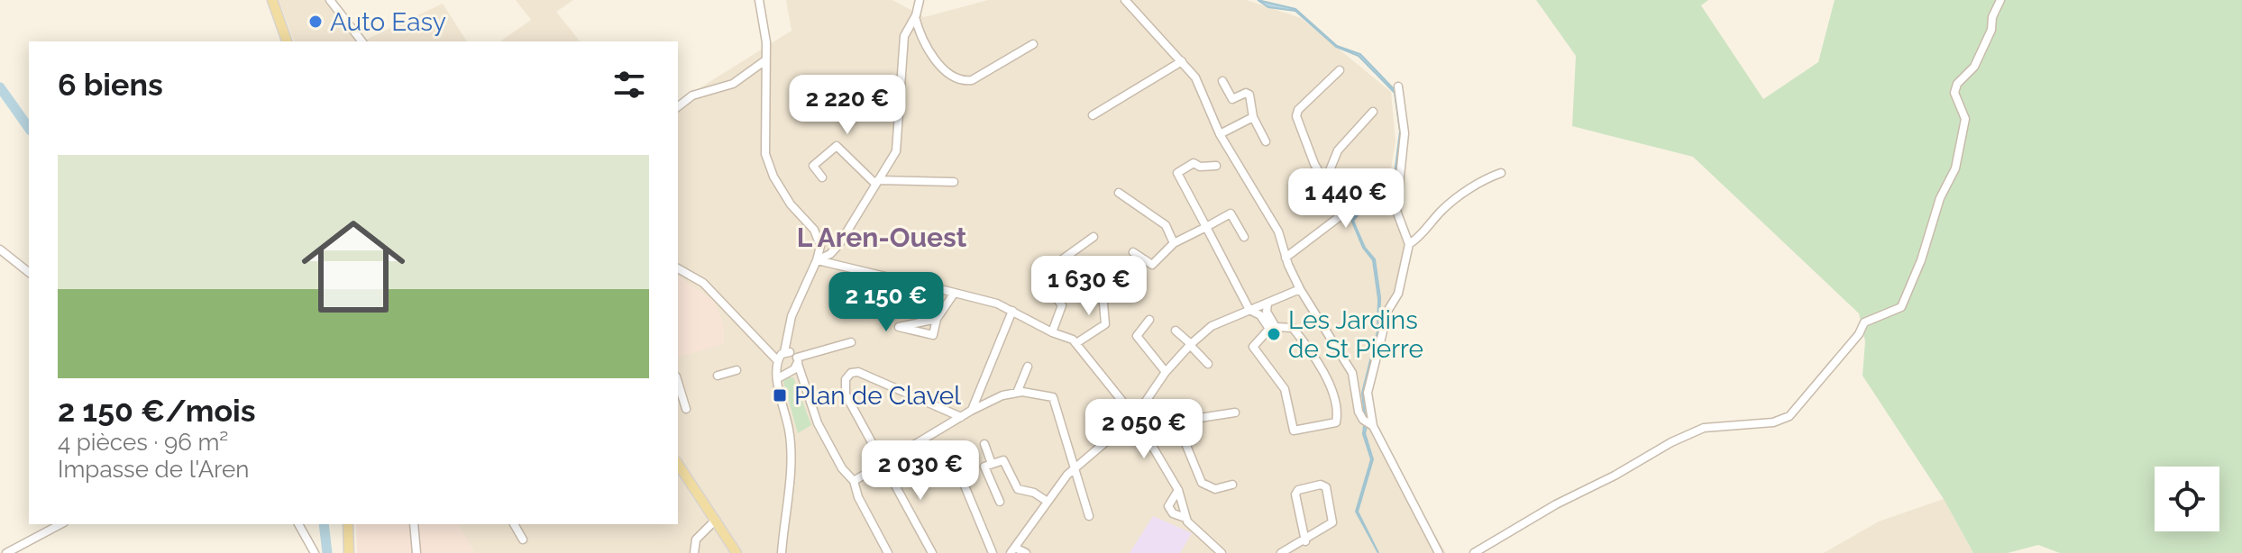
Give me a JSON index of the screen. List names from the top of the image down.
{
  "districts": ["L Aren-Ouest"],
  "places": {
    "other": ["Auto Easy", "Les Jardins de St Pierre"],
    "transit": ["Plan de Clavel"]
  },
  "page": {
    "heading": "6 biens",
    "price": [
      "2 220 €",
      "1 440 €",
      "1 630 €",
      "2 150 €",
      "2 050 €",
      "2 030 €"
    ],
    "list": [
      {
        "name": "2 150 €/mois",
        "note": "4 pièces · 96 m² · Impasse de l'Aren"
      }
    ]
  }
}
